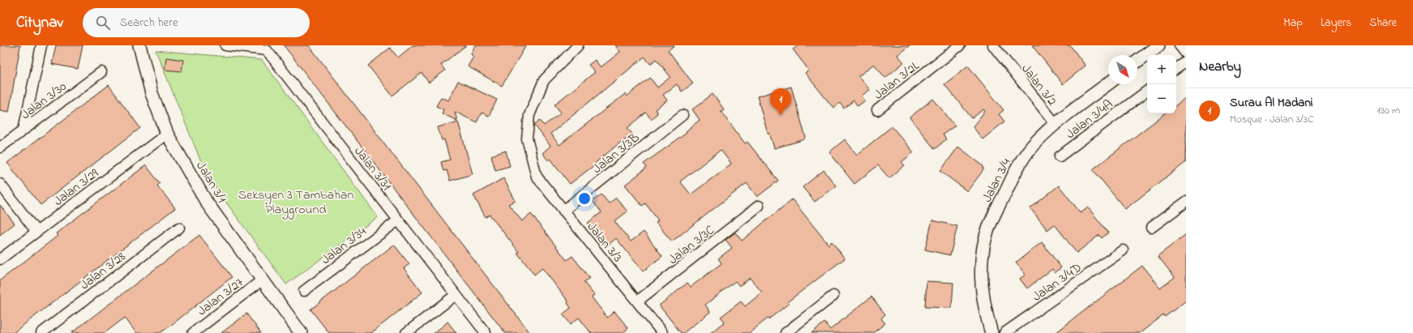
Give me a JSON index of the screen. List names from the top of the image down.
{
  "streets": {
    "street": [
      "Jalan 3/2L",
      "Jalan 3/2",
      "Jalan 3/30",
      "Jalan 3/4A",
      "Jalan 3/3B",
      "Jalan 3/31",
      "Jalan 3/4",
      "Jalan 3/1",
      "Jalan 3/29",
      "Jalan 3/3",
      "Jalan 3/3C",
      "Jalan 3/34",
      "Jalan 3/28",
      "Jalan 3/4D",
      "Jalan 3/27"
    ]
  },
  "crossings": [
    ["Jalan 3/2", "Jalan 3/4"],
    ["Jalan 3/3B", "Jalan 3/3"],
    ["Jalan 3/31", "Jalan 3/34"],
    ["Jalan 3/1", "Jalan 3/29"],
    ["Jalan 3/1", "Jalan 3/27"],
    ["Jalan 3/3", "Jalan 3/3C"]
  ],
  "parks": ["Seksyen 3 Tambahan Playground"],
  "north": "bottom right",
  "page": {
    "header": "Citynav",
    "search": "Search here",
    "nav": ["Map", "Layers", "Share"],
    "heading": "Nearby",
    "map_buttons": ["+", "−"],
    "list": [
      {
        "mark": "1",
        "name": "Surau Al Madani",
        "note": "Mosque · Jalan 3/3C",
        "value": "130 m"
      }
    ],
    "pins": "1"
  }
}
